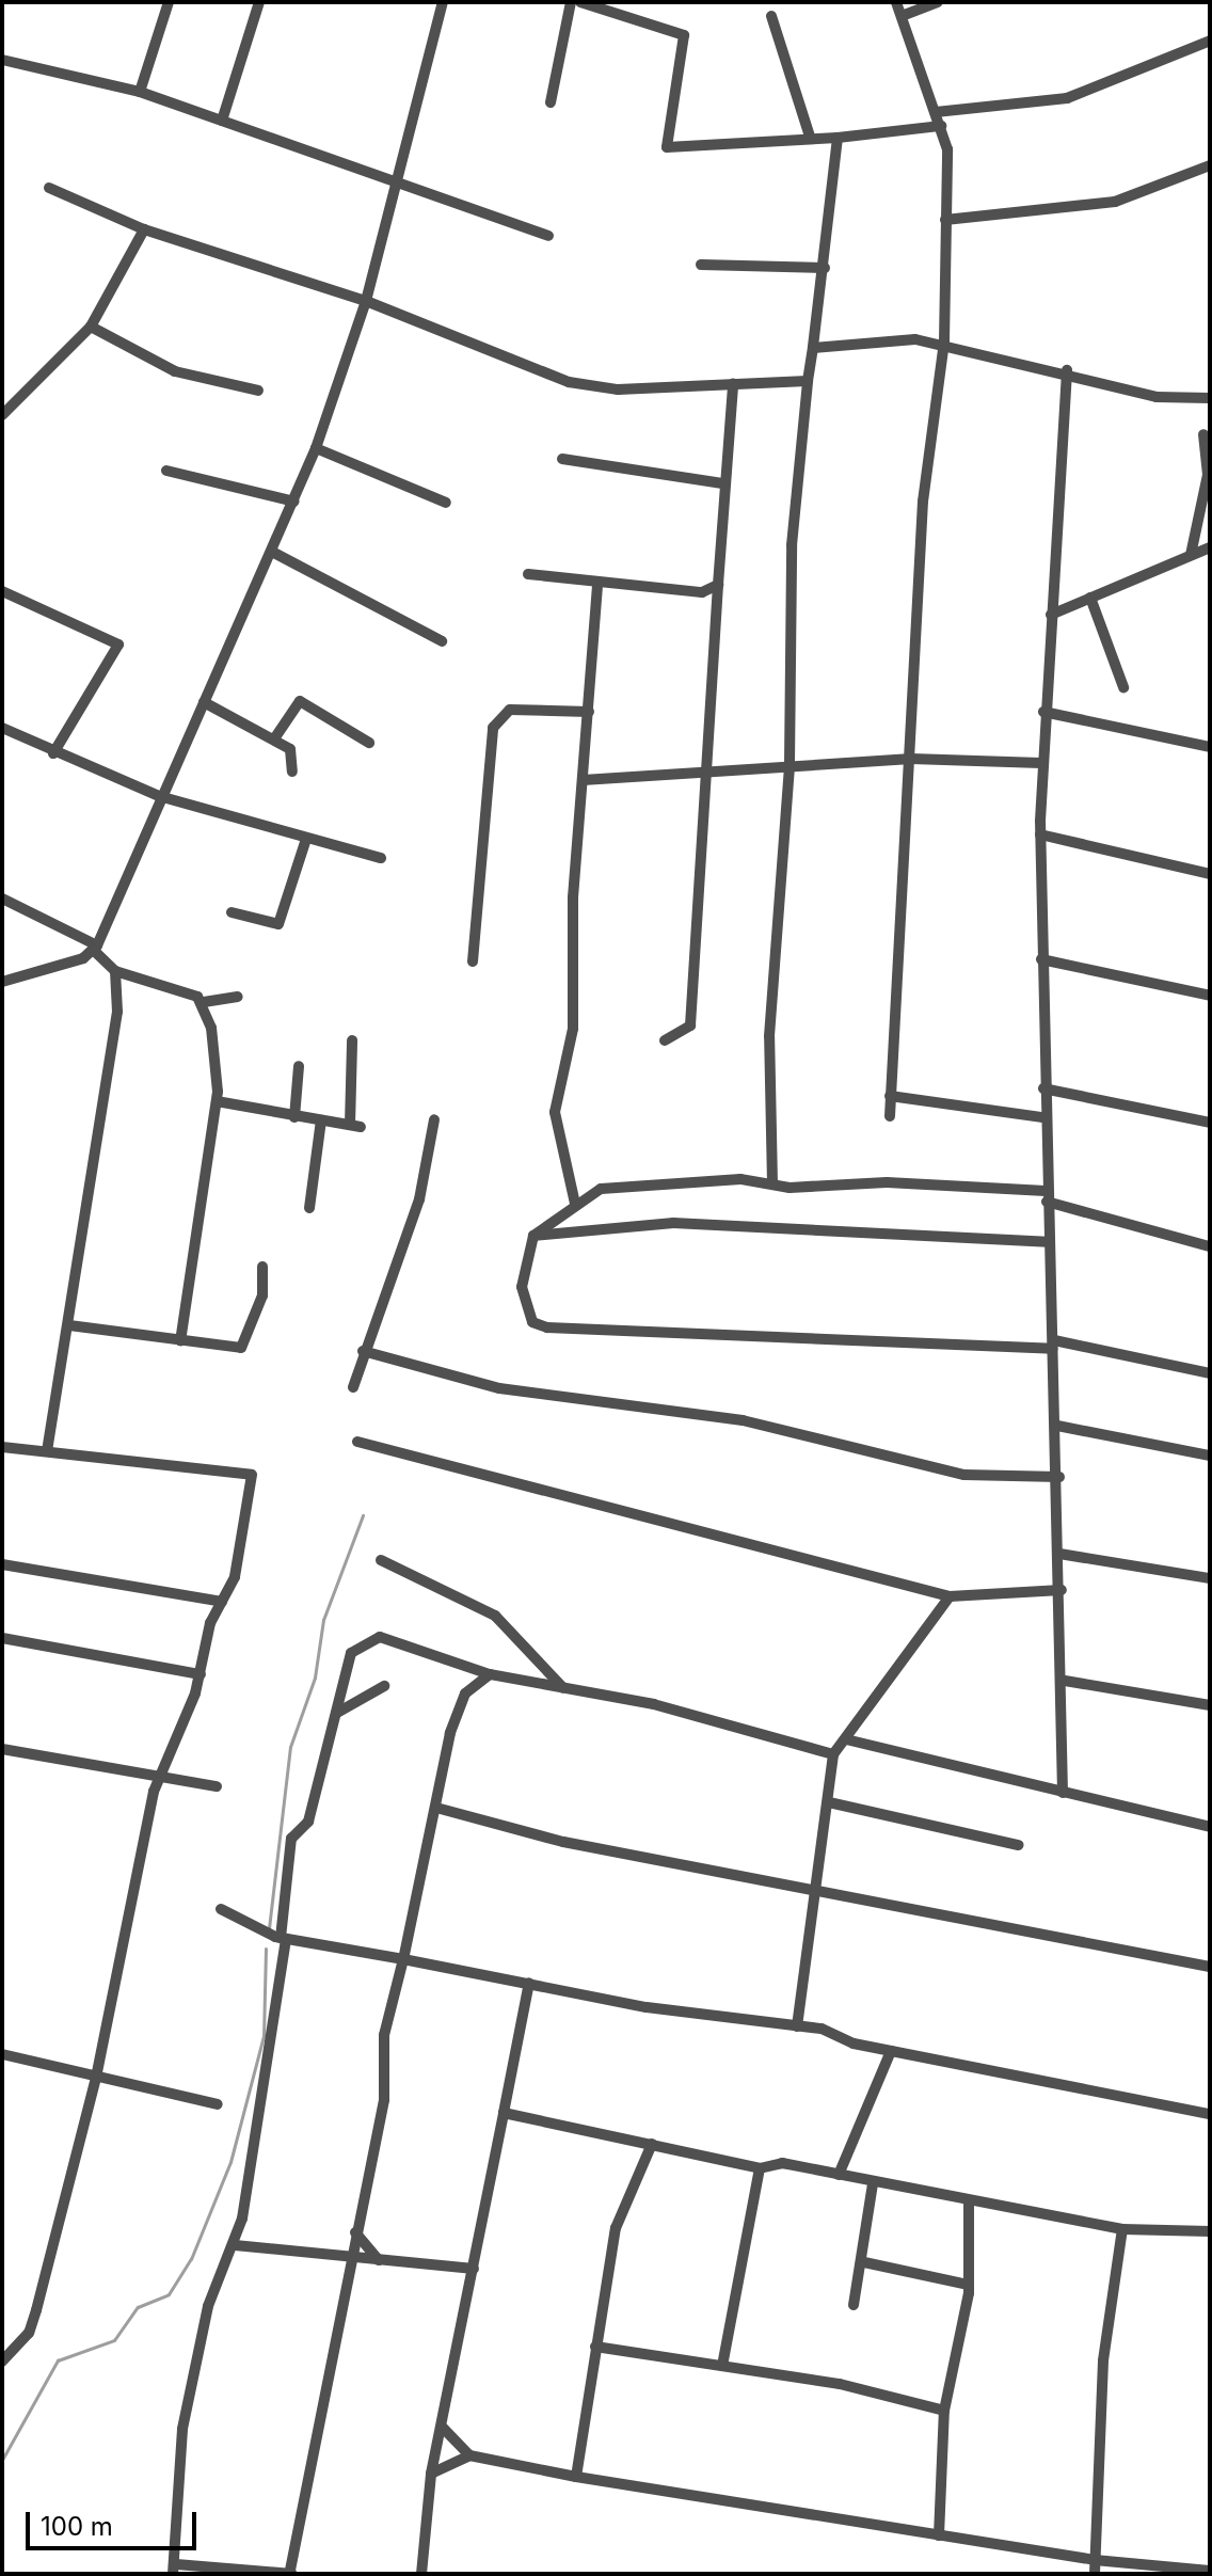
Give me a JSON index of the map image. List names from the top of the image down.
{
  "scale_bar": "100 m"
}
